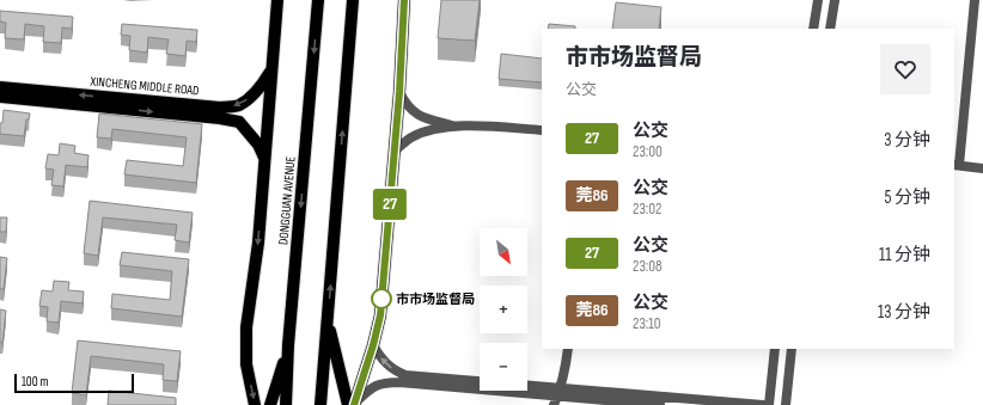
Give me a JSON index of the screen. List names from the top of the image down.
{
  "streets": {
    "main road": ["XINCHENG MIDDLE ROAD", "DONGGUAN AVENUE"]
  },
  "places": ["市市场监督局"],
  "lines": ["bus line 27"],
  "scale_bar": "100 m",
  "north": "bottom right",
  "page": {
    "on_map": "27",
    "heading": ["市市场监督局", "公交"],
    "list": [
      {
        "mark": "27",
        "name": "公交",
        "note": "23:00",
        "value": "3 分钟"
      },
      {
        "mark": "莞86",
        "name": "公交",
        "note": "23:02",
        "value": "5 分钟"
      },
      {
        "mark": "27",
        "name": "公交",
        "note": "23:08",
        "value": "11 分钟"
      },
      {
        "mark": "莞86",
        "name": "公交",
        "note": "23:10",
        "value": "13 分钟"
      }
    ],
    "map_buttons": ["+", "−"],
    "scale": "100 m"
  }
}
